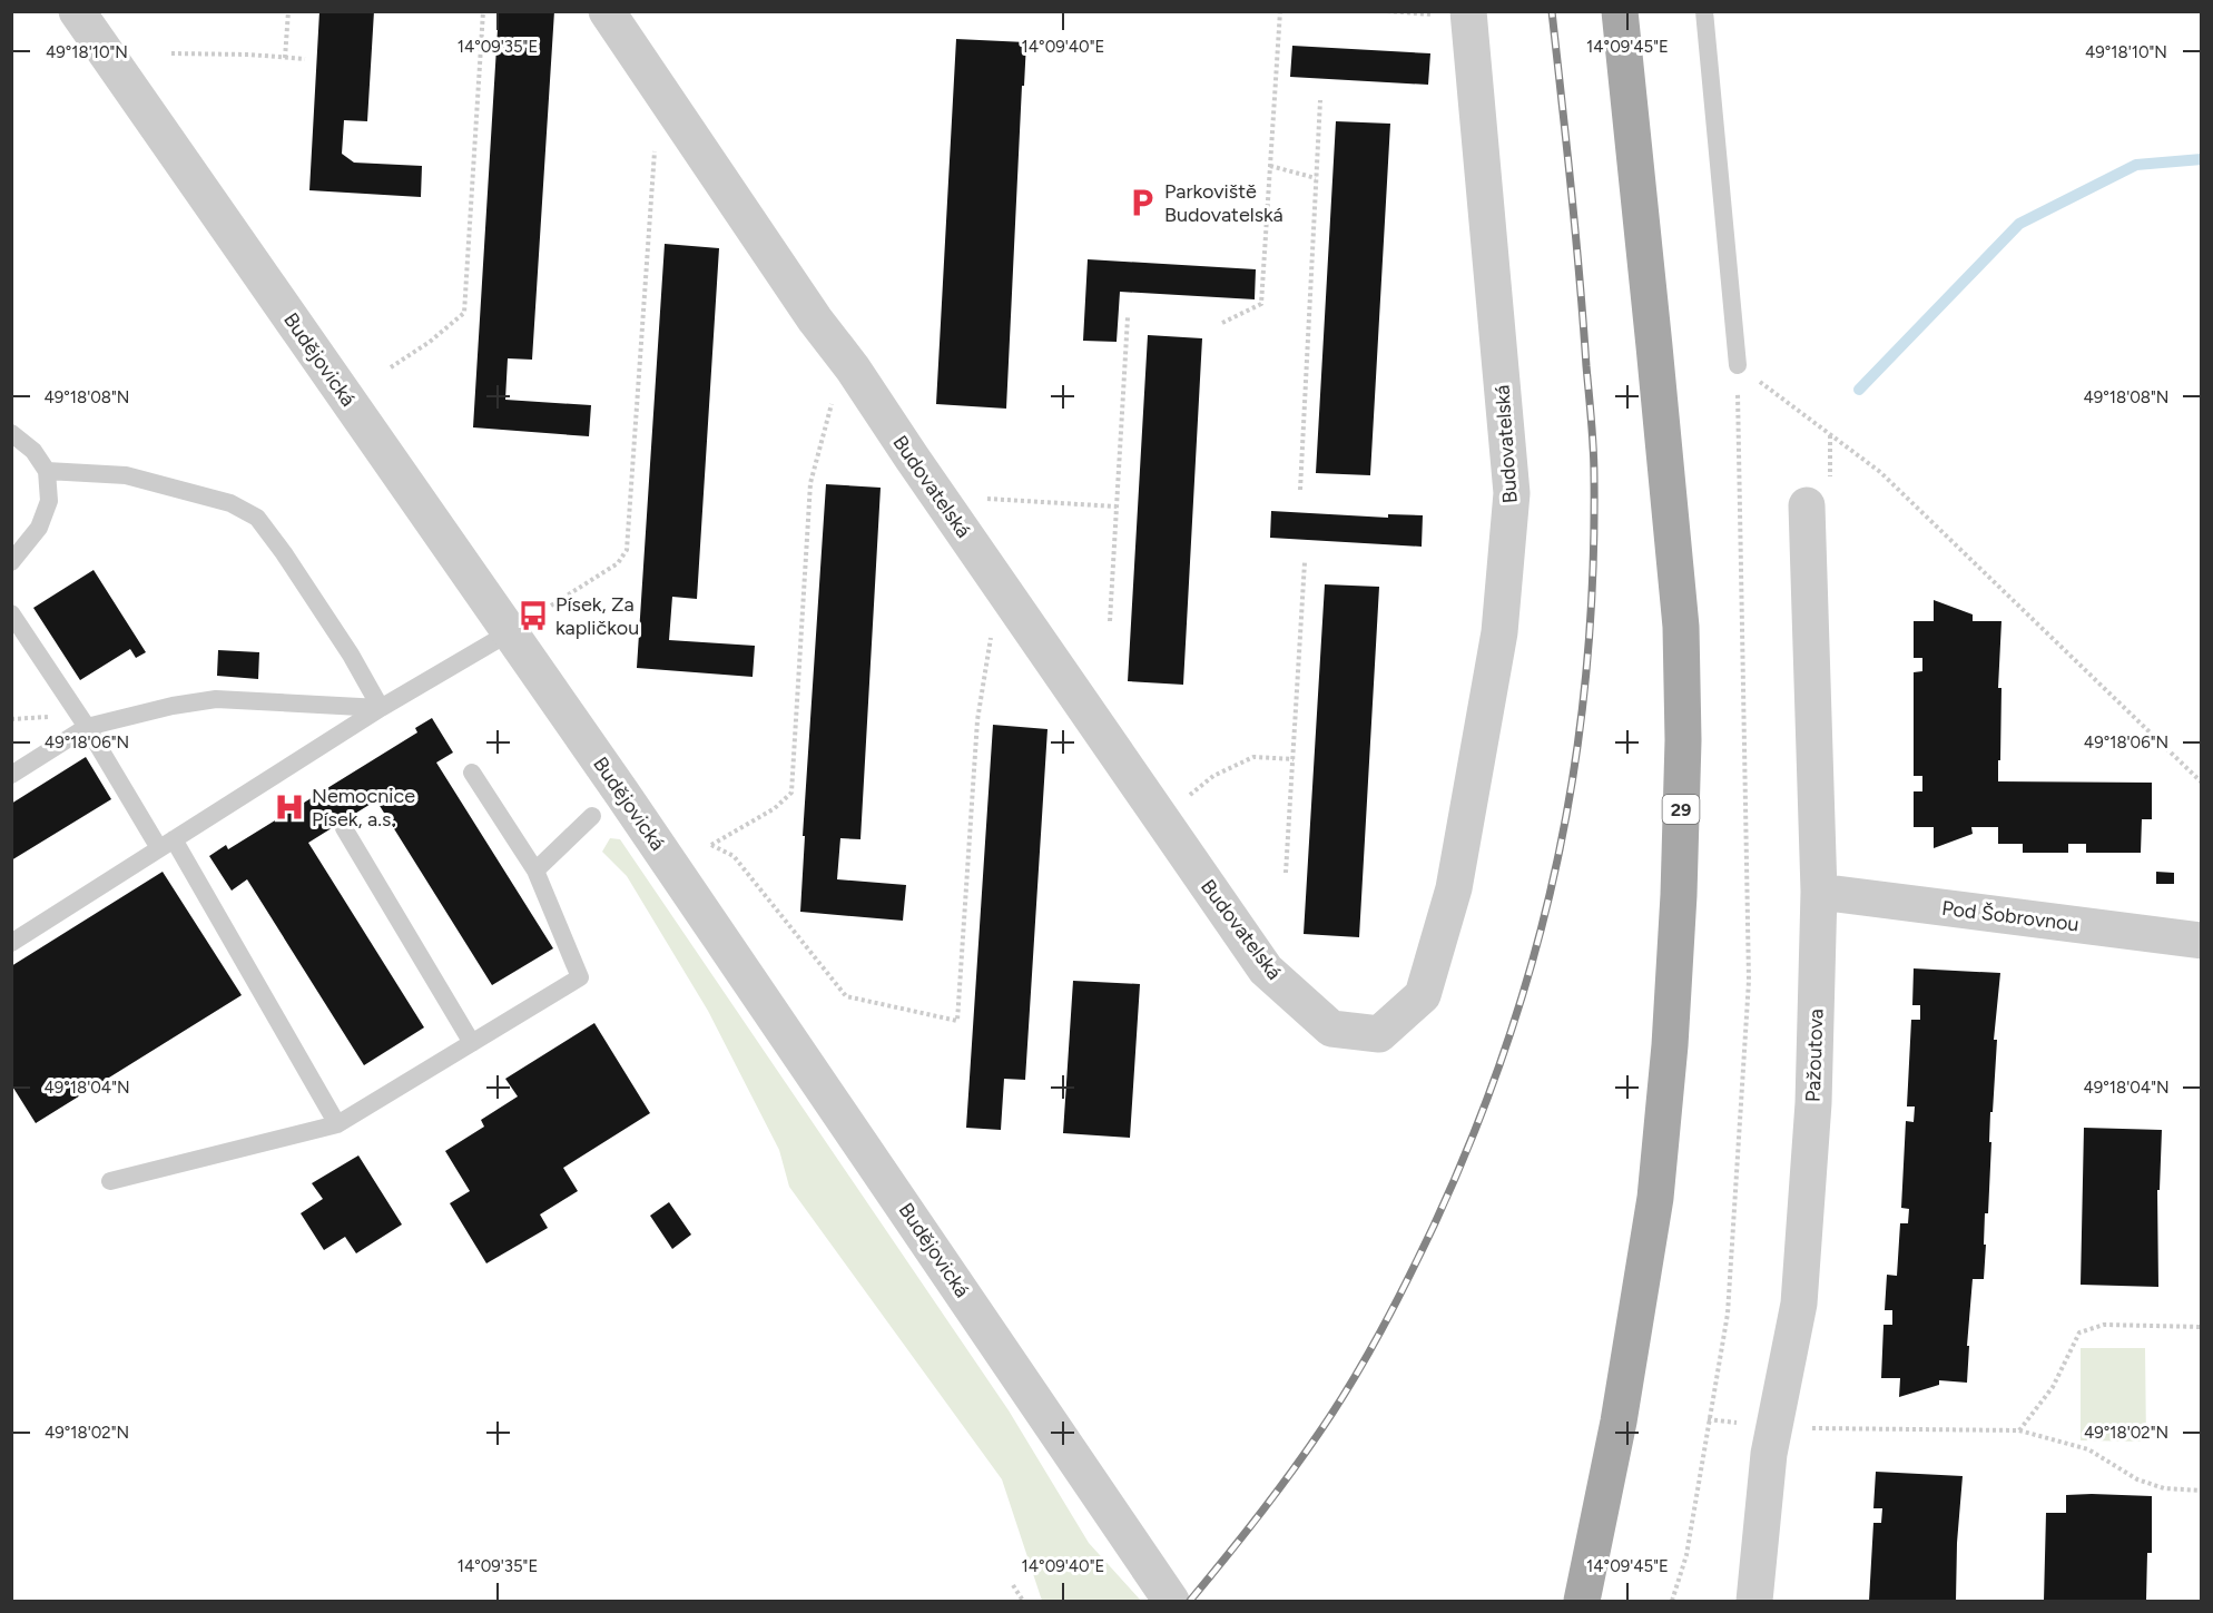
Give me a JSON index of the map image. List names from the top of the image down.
{
  "streets": {
    "main road": ["29"],
    "street": [
      "Budějovická",
      "Budovatelská",
      "Pod Šobrovnou",
      "Pažoutova"
    ]
  },
  "crossings": [
    ["Pod Šobrovnou", "Pažoutova"]
  ],
  "places": {
    "parking": ["Parkoviště Budovatelská"],
    "bus stop": ["Písek, Za kapličkou"],
    "hospital": ["Nemocnice Písek, a.s."]
  },
  "coordinates": [
    "14°09'35\"E",
    "14°09'40\"E",
    "14°09'45\"E",
    "49°18'10\"N",
    "49°18'08\"N",
    "49°18'06\"N",
    "49°18'04\"N",
    "49°18'02\"N"
  ]
}
